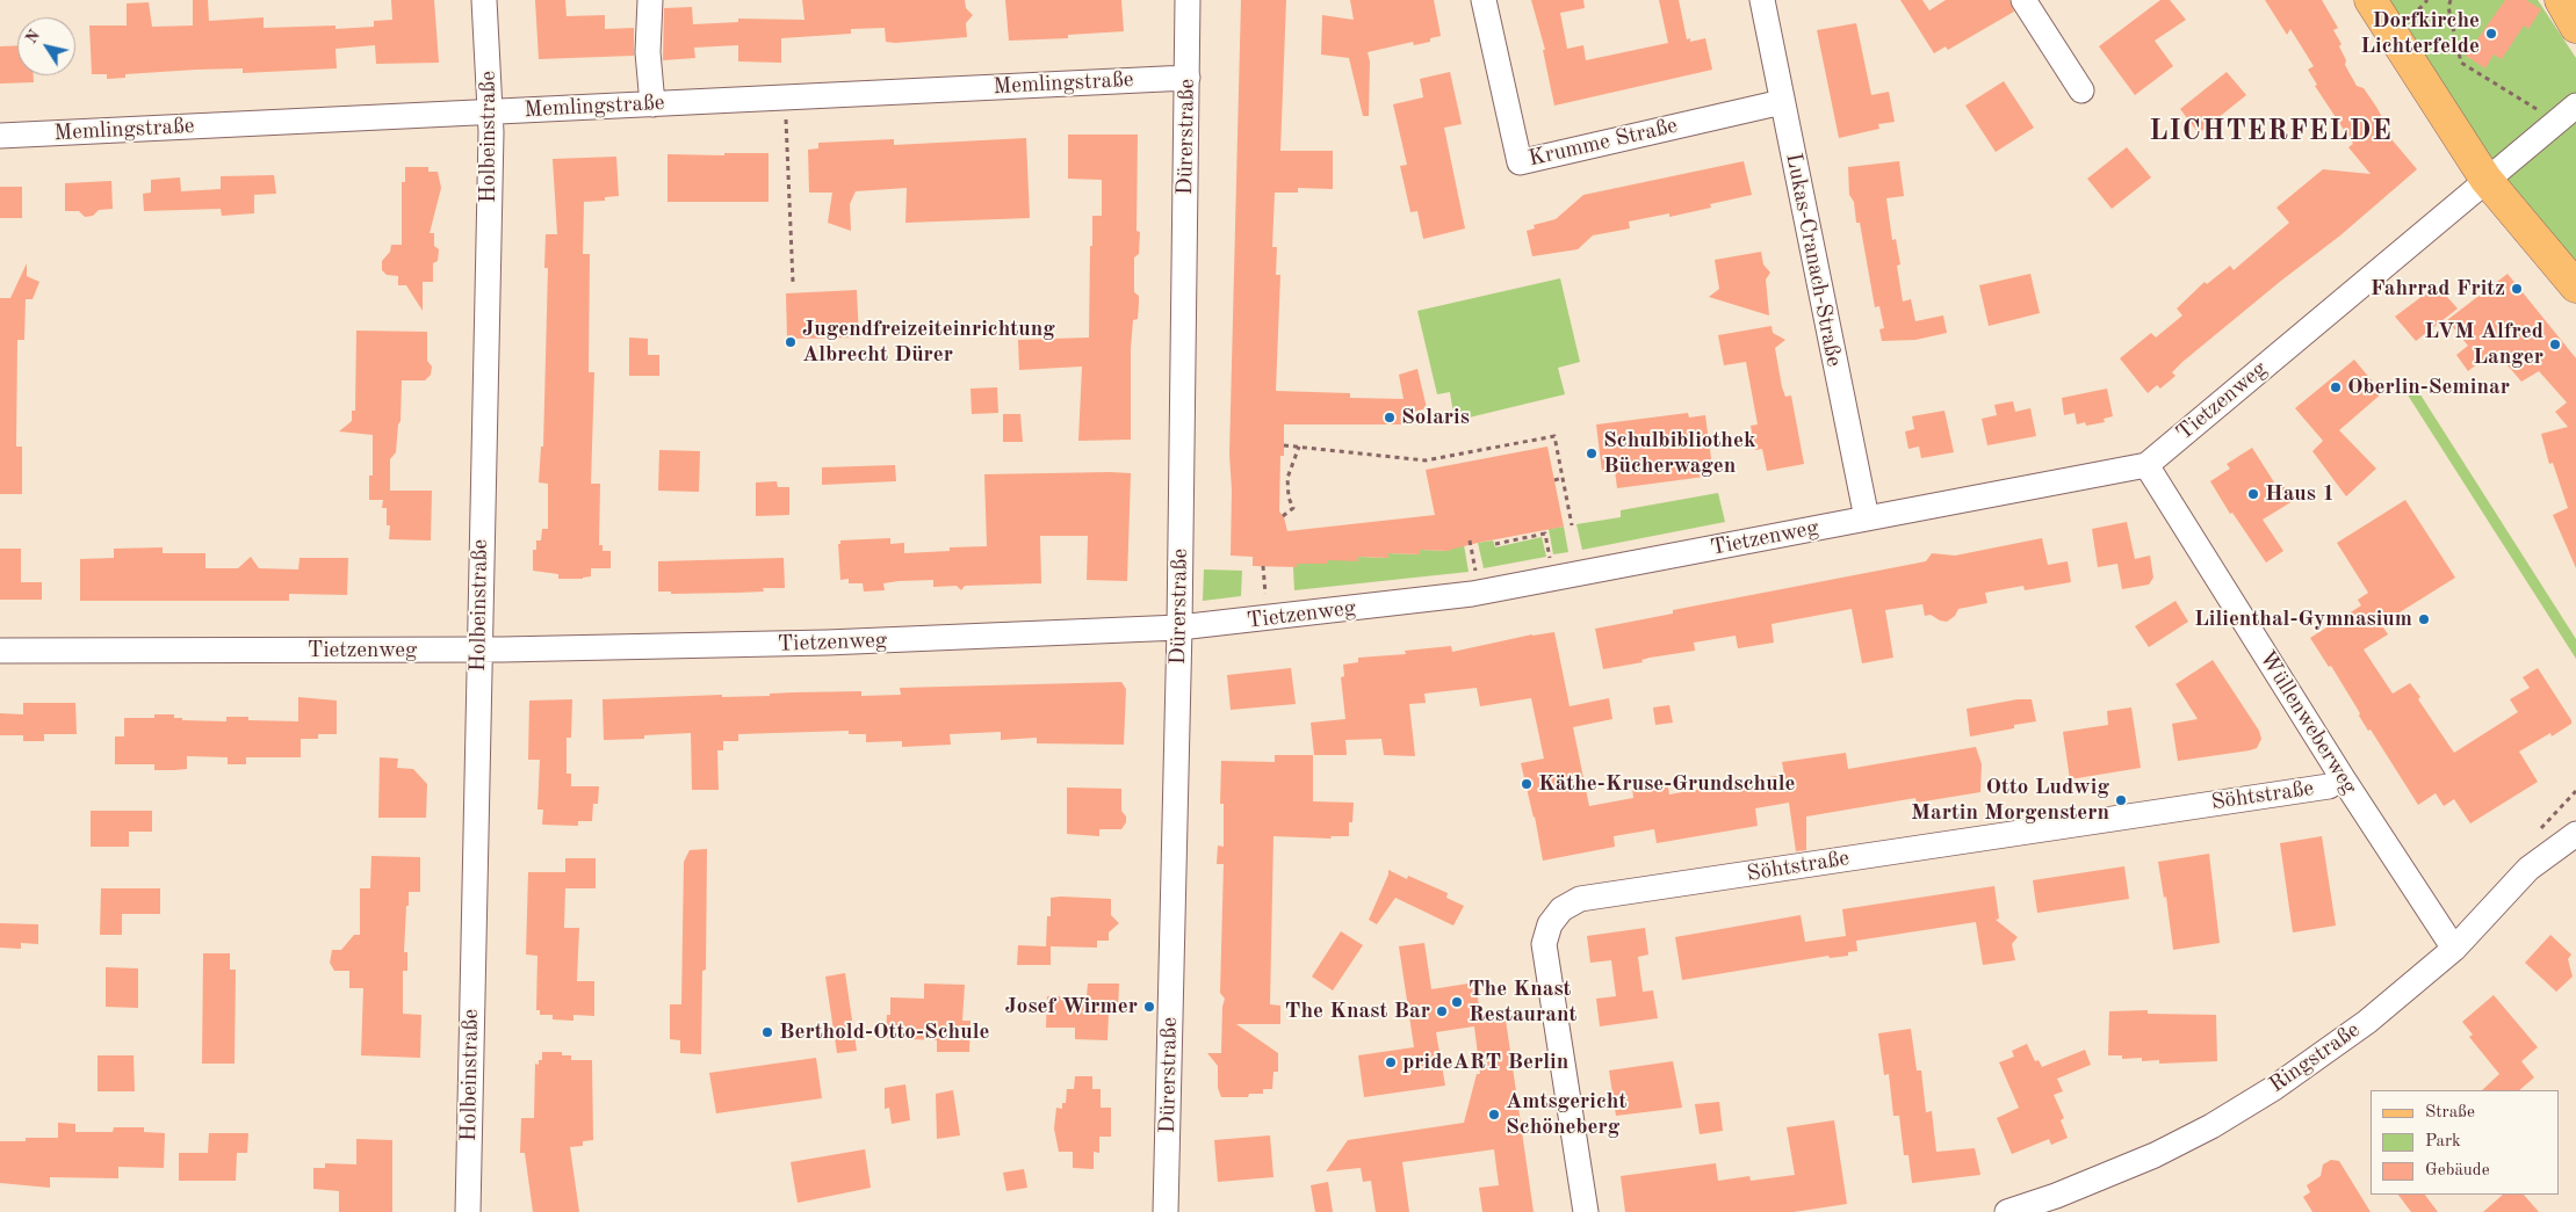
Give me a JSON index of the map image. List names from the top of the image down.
{
  "streets": {
    "street": [
      "Memlingstraße",
      "Holbeinstraße",
      "Dürerstraße",
      "Krumme Straße",
      "Lukas-Cranach-Straße",
      "Tietzenweg",
      "Wüllenweberweg",
      "Söhtstraße",
      "Ringstraße"
    ]
  },
  "crossings": [
    ["Memlingstraße", "Holbeinstraße"],
    ["Memlingstraße", "Dürerstraße"],
    ["Holbeinstraße", "Tietzenweg"],
    ["Dürerstraße", "Tietzenweg"],
    ["Krumme Straße", "Lukas-Cranach-Straße"],
    ["Lukas-Cranach-Straße", "Tietzenweg"],
    ["Tietzenweg", "Wüllenweberweg"],
    ["Wüllenweberweg", "Söhtstraße"],
    ["Wüllenweberweg", "Ringstraße"]
  ],
  "districts": ["LICHTERFELDE"],
  "places": [
    "Dorfkirche Lichterfelde",
    "Fahrrad Fritz",
    "Jugendfreizeiteinrichtung Albrecht Dürer",
    "LVM Alfred Langer",
    "Oberlin-Seminar",
    "Solaris",
    "Schulbibliothek Bücherwagen",
    "Haus 1",
    "Lilienthal-Gymnasium",
    "Käthe-Kruse-Grundschule",
    "Otto Ludwig Martin Morgenstern",
    "The Knast Restaurant",
    "Josef Wirmer",
    "The Knast Bar",
    "Berthold-Otto-Schule",
    "prideART Berlin",
    "Amtsgericht Schöneberg"
  ],
  "legend": ["Straße", "Park", "Gebäude"],
  "north": "top left"
}
